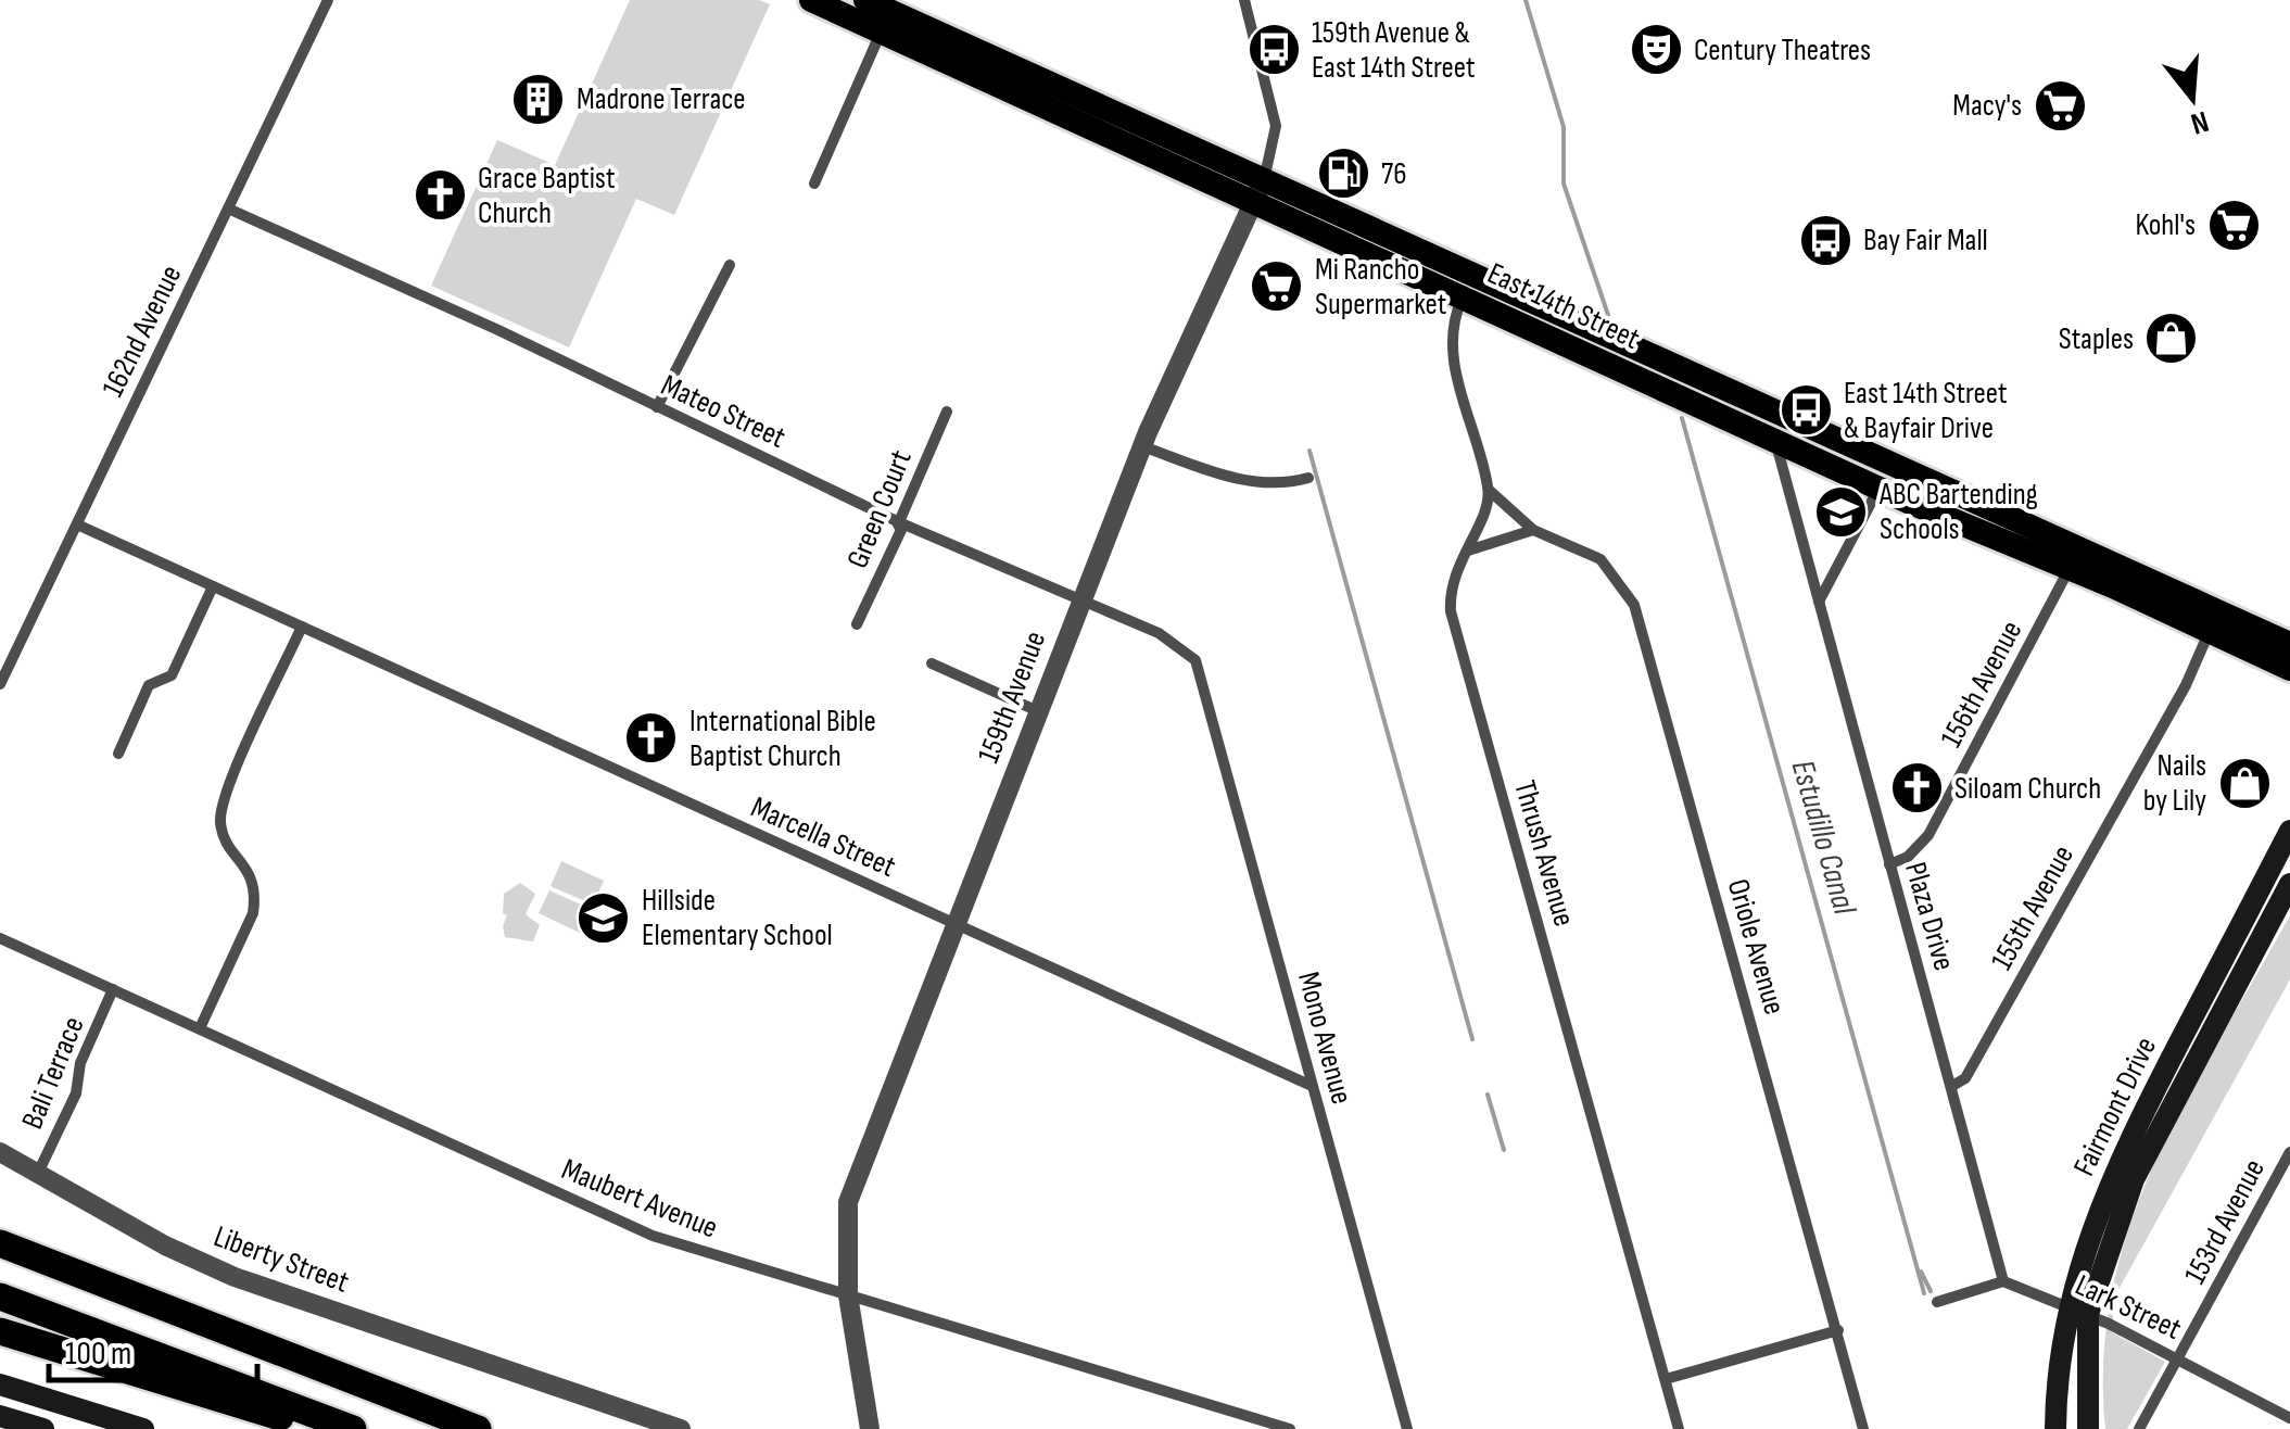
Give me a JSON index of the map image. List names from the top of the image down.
{
  "streets": {
    "main road": ["East 14th Street", "Fairmont Drive"],
    "street": [
      "162nd Avenue",
      "Mateo Street",
      "Green Court",
      "156th Avenue",
      "159th Avenue",
      "Marcella Street",
      "Thrush Avenue",
      "155th Avenue",
      "Plaza Drive",
      "Oriole Avenue",
      "Mono Avenue",
      "Bali Terrace",
      "Maubert Avenue",
      "153rd Avenue",
      "Liberty Street",
      "Lark Street"
    ]
  },
  "crossings": [
    ["East 14th Street", "156th Avenue"],
    ["East 14th Street", "159th Avenue"],
    ["East 14th Street", "155th Avenue"],
    ["East 14th Street", "Plaza Drive"],
    ["162nd Avenue", "Mateo Street"],
    ["162nd Avenue", "Marcella Street"],
    ["Mateo Street", "Green Court"],
    ["Mateo Street", "159th Avenue"],
    ["Mateo Street", "Mono Avenue"],
    ["156th Avenue", "Plaza Drive"],
    ["159th Avenue", "Marcella Street"],
    ["159th Avenue", "Maubert Avenue"],
    ["Marcella Street", "Mono Avenue"],
    ["Thrush Avenue", "Oriole Avenue"],
    ["155th Avenue", "Plaza Drive"],
    ["Plaza Drive", "Lark Street"],
    ["Bali Terrace", "Maubert Avenue"],
    ["Bali Terrace", "Liberty Street"],
    ["Fairmont Drive", "Lark Street"],
    ["153rd Avenue", "Lark Street"]
  ],
  "water": ["Estudillo Canal"],
  "places": {
    "bus stop": ["159th Avenue & East 14th Street", "Bay Fair Mall", "East 14th Street & Bayfair Drive"],
    "theatre": ["Century Theatres"],
    "building": ["Madrone Terrace"],
    "supermarket": ["Macy's", "Kohl's", "Mi Rancho Supermarket"],
    "fuel station": ["76"],
    "church": ["Grace Baptist Church", "International Bible Baptist Church", "Siloam Church"],
    "shop": ["Staples", "Nails by Lily"],
    "school or university": ["ABC Bartending Schools", "Hillside Elementary School"]
  },
  "scale_bar": "100 m",
  "north": "bottom"
}
